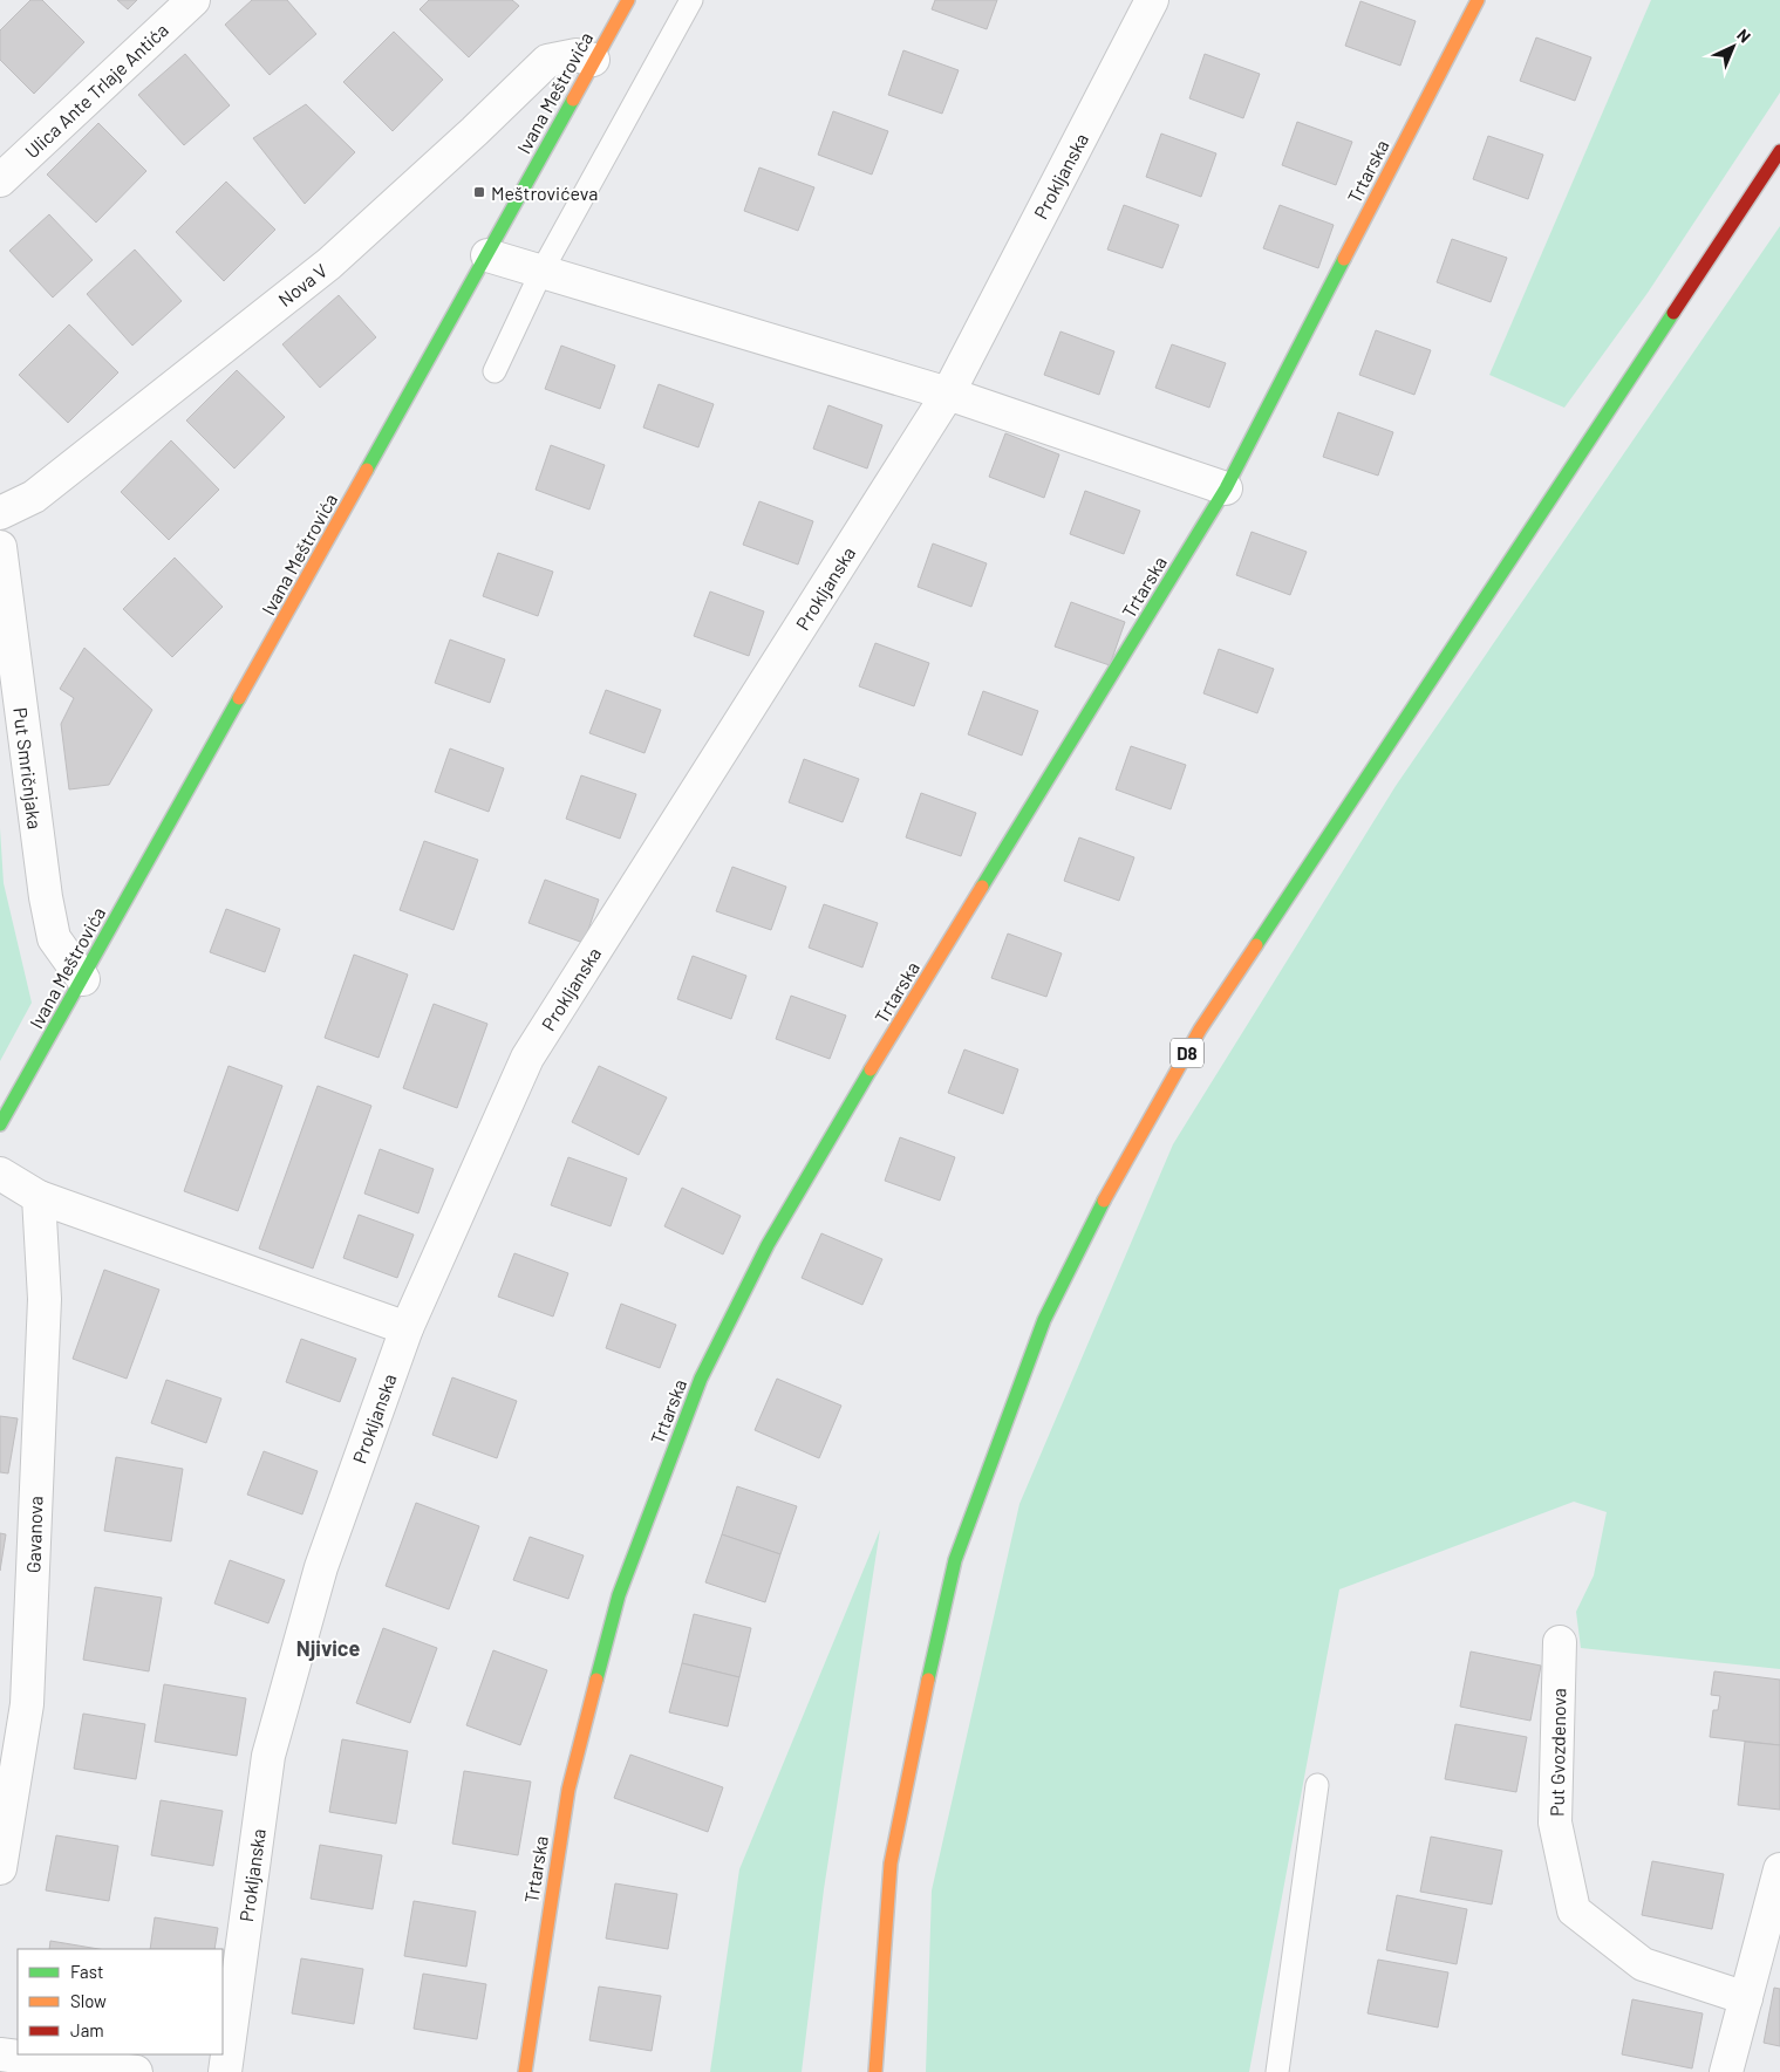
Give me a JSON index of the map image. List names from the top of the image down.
{
  "streets": {
    "street": [
      "Ulica Ante Trlaje Antića",
      "Ivana Meštrovića",
      "Trtarska",
      "Prokljanska",
      "Nova V",
      "Put Smričnjaka",
      "D8",
      "Gavanova",
      "Put Gvozdenova"
    ]
  },
  "crossings": [
    ["Ivana Meštrovića", "Nova V"],
    ["Ivana Meštrovića", "Put Smričnjaka"]
  ],
  "districts": ["Njivice"],
  "places": {
    "transit": ["Meštrovićeva"]
  },
  "legend": ["Fast", "Slow", "Jam"],
  "north": "top right"
}
